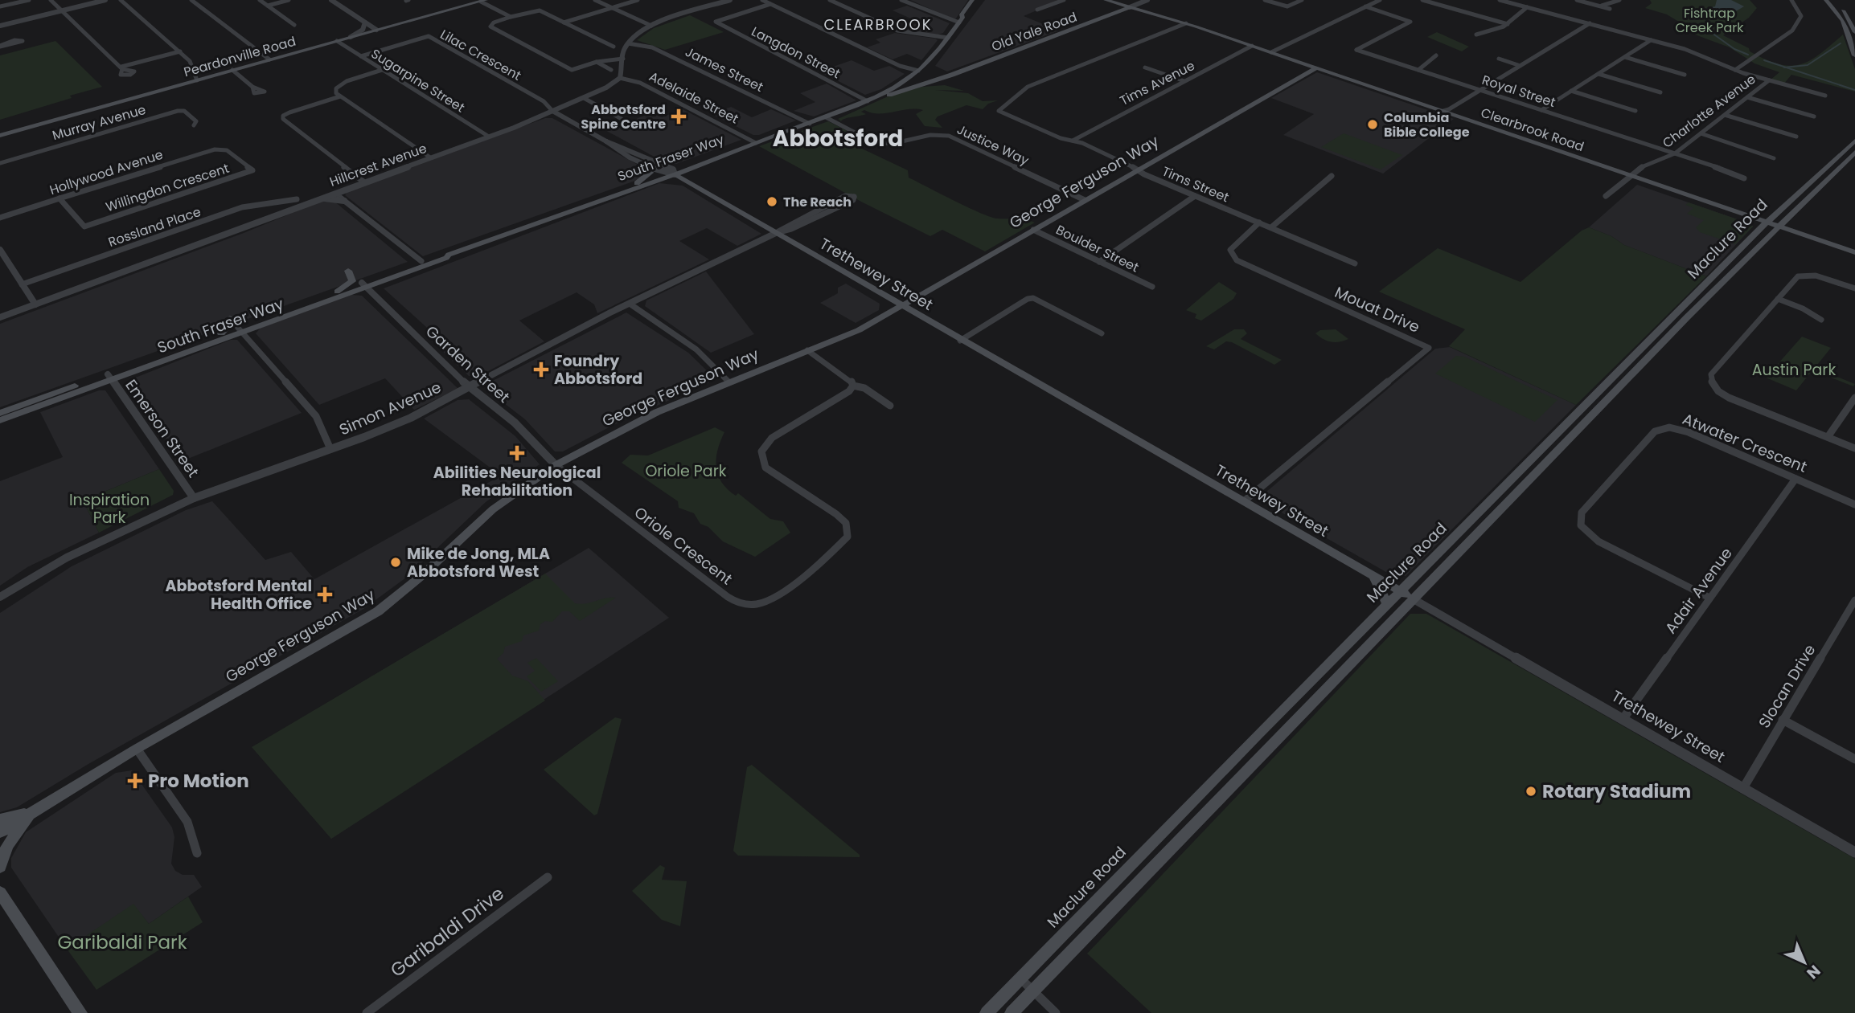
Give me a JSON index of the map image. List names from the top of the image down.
{
  "streets": {
    "main road": [
      "Old Yale Road",
      "Peardonville Road",
      "Clearbrook Road",
      "South Fraser Way",
      "George Ferguson Way",
      "Maclure Road",
      "Trethewey Street"
    ],
    "street": [
      "Langdon Street",
      "Lilac Crescent",
      "James Street",
      "Sugarpine Street",
      "Tims Avenue",
      "Royal Street",
      "Adelaide Street",
      "Charlotte Avenue",
      "Murray Avenue",
      "Justice Way",
      "Hillcrest Avenue",
      "Hollywood Avenue",
      "Tims Street",
      "Willingdon Crescent",
      "Rossland Place",
      "Boulder Street",
      "Mouat Drive",
      "Garden Street",
      "Simon Avenue",
      "Emerson Street",
      "Atwater Crescent",
      "Oriole Crescent",
      "Adair Avenue",
      "Slocan Drive",
      "Garibaldi Drive"
    ]
  },
  "crossings": [
    ["Old Yale Road", "Langdon Street"],
    ["Old Yale Road", "Clearbrook Road"],
    ["Old Yale Road", "South Fraser Way"],
    ["Langdon Street", "South Fraser Way"],
    ["Lilac Crescent", "Sugarpine Street"],
    ["Lilac Crescent", "Hillcrest Avenue"],
    ["Lilac Crescent", "Trethewey Street"],
    ["Peardonville Road", "Sugarpine Street"],
    ["James Street", "South Fraser Way"],
    ["Sugarpine Street", "Hillcrest Avenue"],
    ["Tims Avenue", "Clearbrook Road"],
    ["Tims Avenue", "Tims Street"],
    ["Royal Street", "Charlotte Avenue"],
    ["Adelaide Street", "South Fraser Way"],
    ["Adelaide Street", "Hillcrest Avenue"],
    ["Charlotte Avenue", "Clearbrook Road"],
    ["Clearbrook Road", "George Ferguson Way"],
    ["Clearbrook Road", "Tims Street"],
    ["Clearbrook Road", "Maclure Road"],
    ["Justice Way", "South Fraser Way"],
    ["Justice Way", "George Ferguson Way"],
    ["South Fraser Way", "Trethewey Street"],
    ["South Fraser Way", "Garden Street"],
    ["South Fraser Way", "Emerson Street"],
    ["Hillcrest Avenue", "Trethewey Street"],
    ["Hollywood Avenue", "Willingdon Crescent"],
    ["George Ferguson Way", "Tims Street"],
    ["George Ferguson Way", "Boulder Street"],
    ["George Ferguson Way", "Trethewey Street"],
    ["George Ferguson Way", "Garden Street"],
    ["George Ferguson Way", "Oriole Crescent"],
    ["Tims Street", "Mouat Drive"],
    ["Maclure Road", "Trethewey Street"],
    ["Trethewey Street", "Mouat Drive"],
    ["Trethewey Street", "Simon Avenue"],
    ["Trethewey Street", "Adair Avenue"],
    ["Trethewey Street", "Slocan Drive"],
    ["Garden Street", "Simon Avenue"],
    ["Garden Street", "Oriole Crescent"],
    ["Simon Avenue", "Emerson Street"],
    ["Atwater Crescent", "Adair Avenue"]
  ],
  "districts": ["CLEARBROOK", "Abbotsford"],
  "parks": [
    "Fishtrap Creek Park",
    "Austin Park",
    "Oriole Park",
    "Inspiration Park",
    "Garibaldi Park"
  ],
  "places": {
    "health": [
      "Abbotsford Spine Centre",
      "Foundry Abbotsford",
      "Abilities Neurological Rehabilitation",
      "Abbotsford Mental Health Office",
      "Pro Motion"
    ],
    "other": [
      "Columbia Bible College",
      "The Reach",
      "Mike de Jong, MLA Abbotsford West",
      "Rotary Stadium"
    ]
  },
  "north": "bottom right"
}
